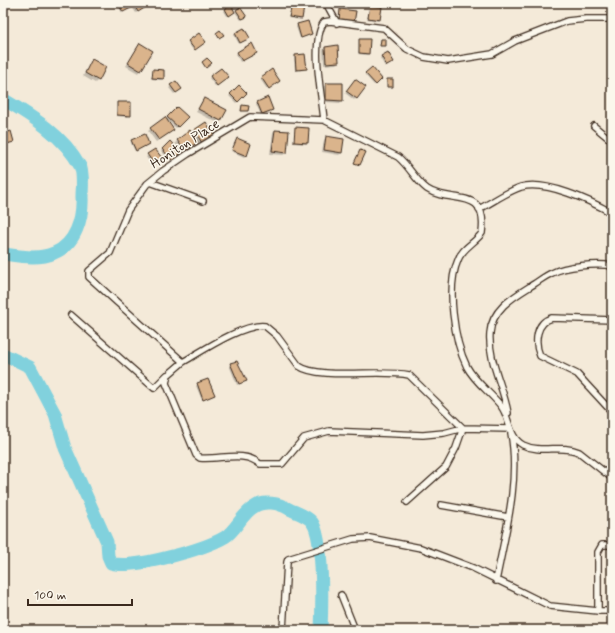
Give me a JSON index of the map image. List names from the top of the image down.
{
  "streets": {
    "street": ["Honiton Place"]
  },
  "scale_bar": "100 m"
}
